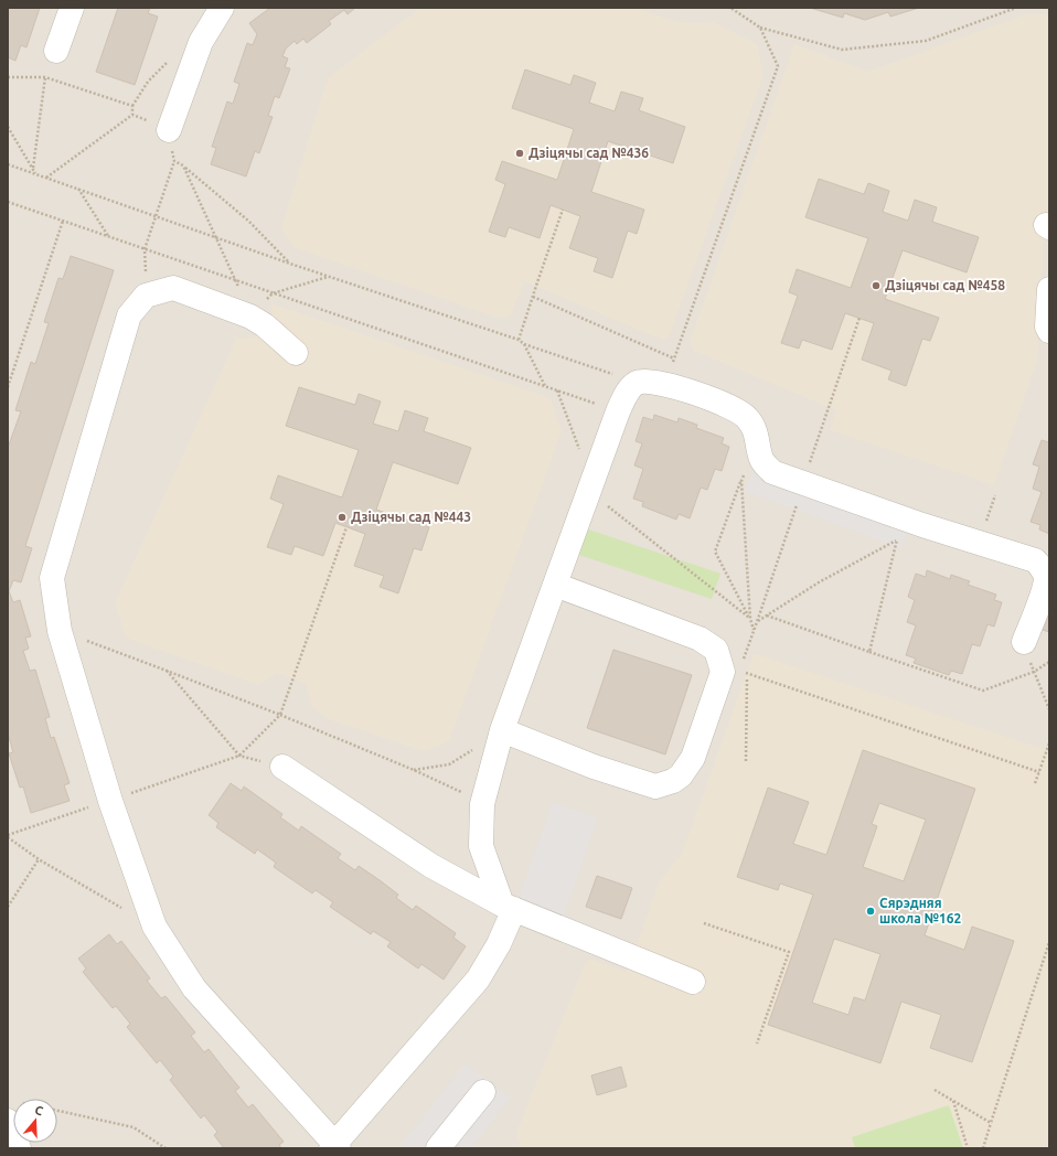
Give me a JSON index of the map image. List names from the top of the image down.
{
  "places": [
    "Дзіцячы сад №436",
    "Дзіцячы сад №458",
    "Дзіцячы сад №443",
    "Сярэдняя школа №162"
  ],
  "north": "top"
}
